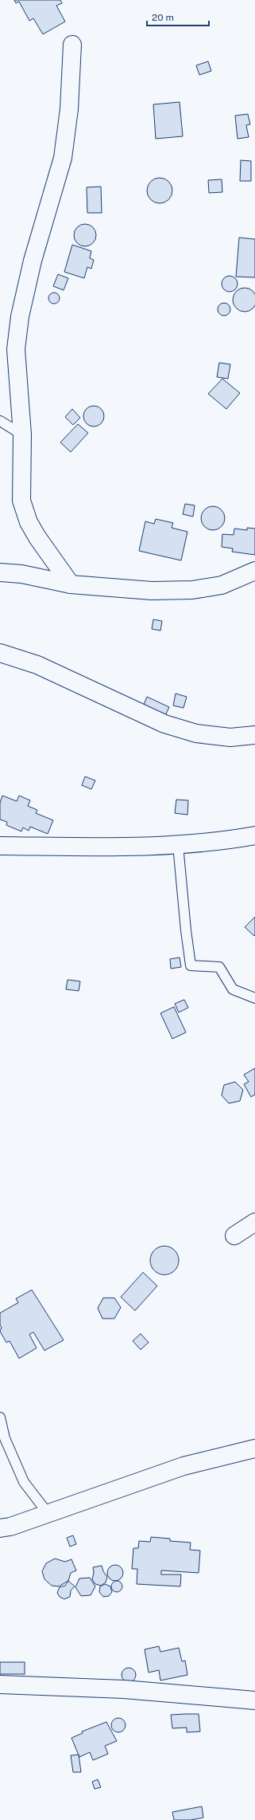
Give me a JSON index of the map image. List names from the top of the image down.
{
  "scale_bar": "20 m"
}
